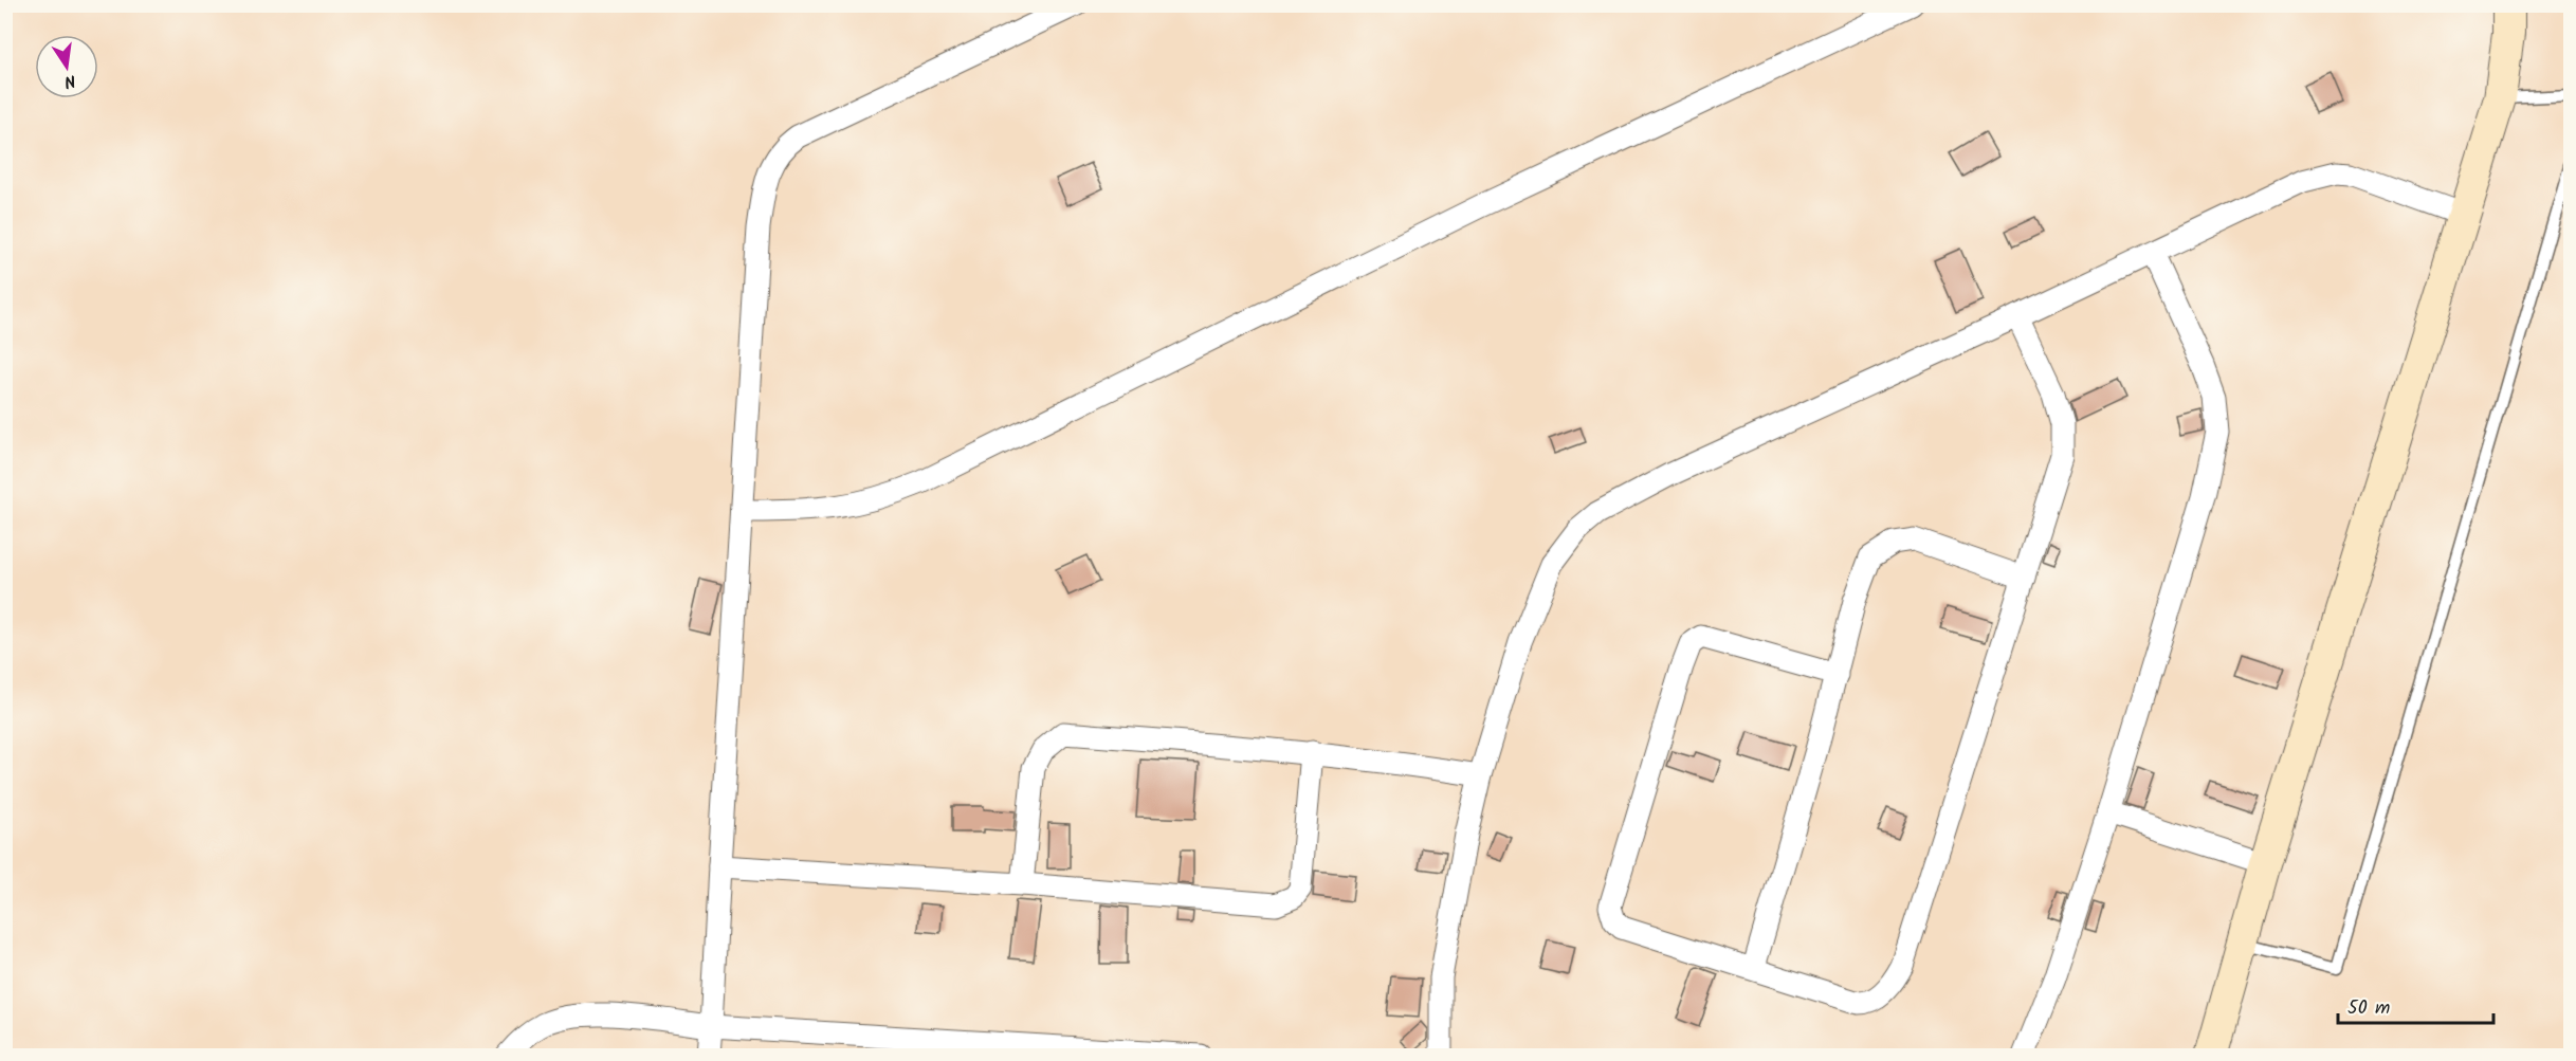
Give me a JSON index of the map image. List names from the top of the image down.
{
  "scale_bar": "50 m",
  "north": "bottom"
}
